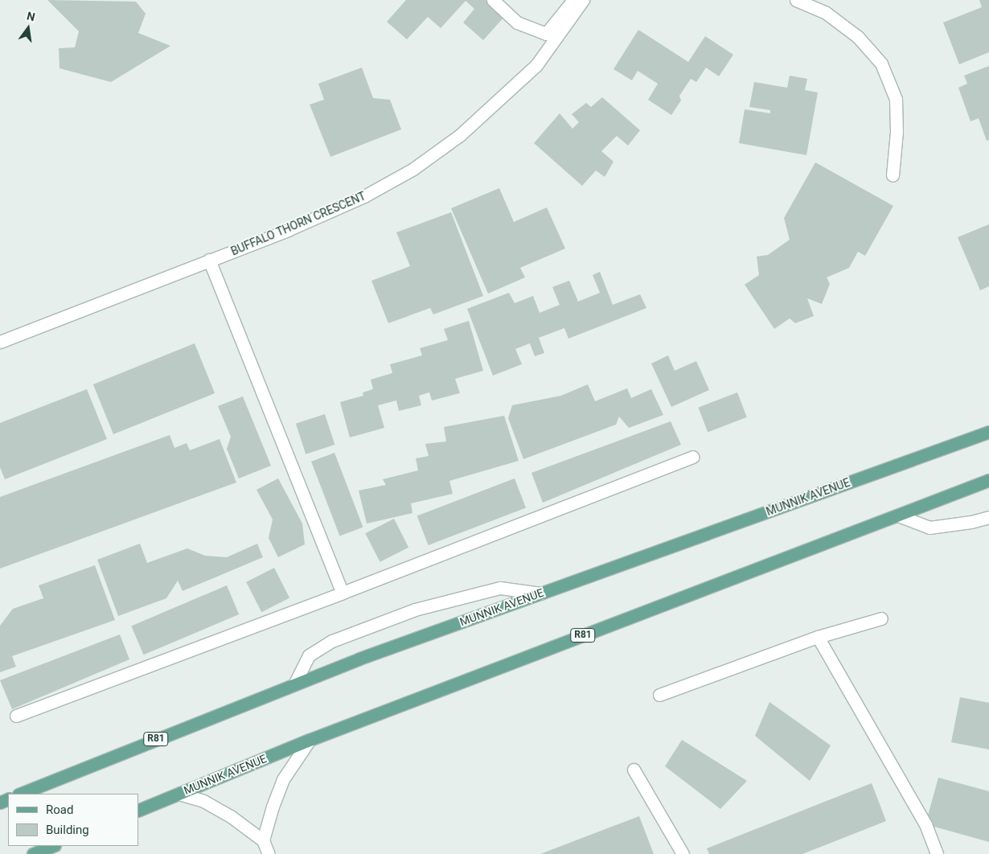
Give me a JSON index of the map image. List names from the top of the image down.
{
  "streets": {
    "main road": ["MUNNIK AVENUE", "R81"],
    "street": ["BUFFALO THORN CRESCENT"]
  },
  "legend": ["Road", "Building"],
  "north": "top"
}
